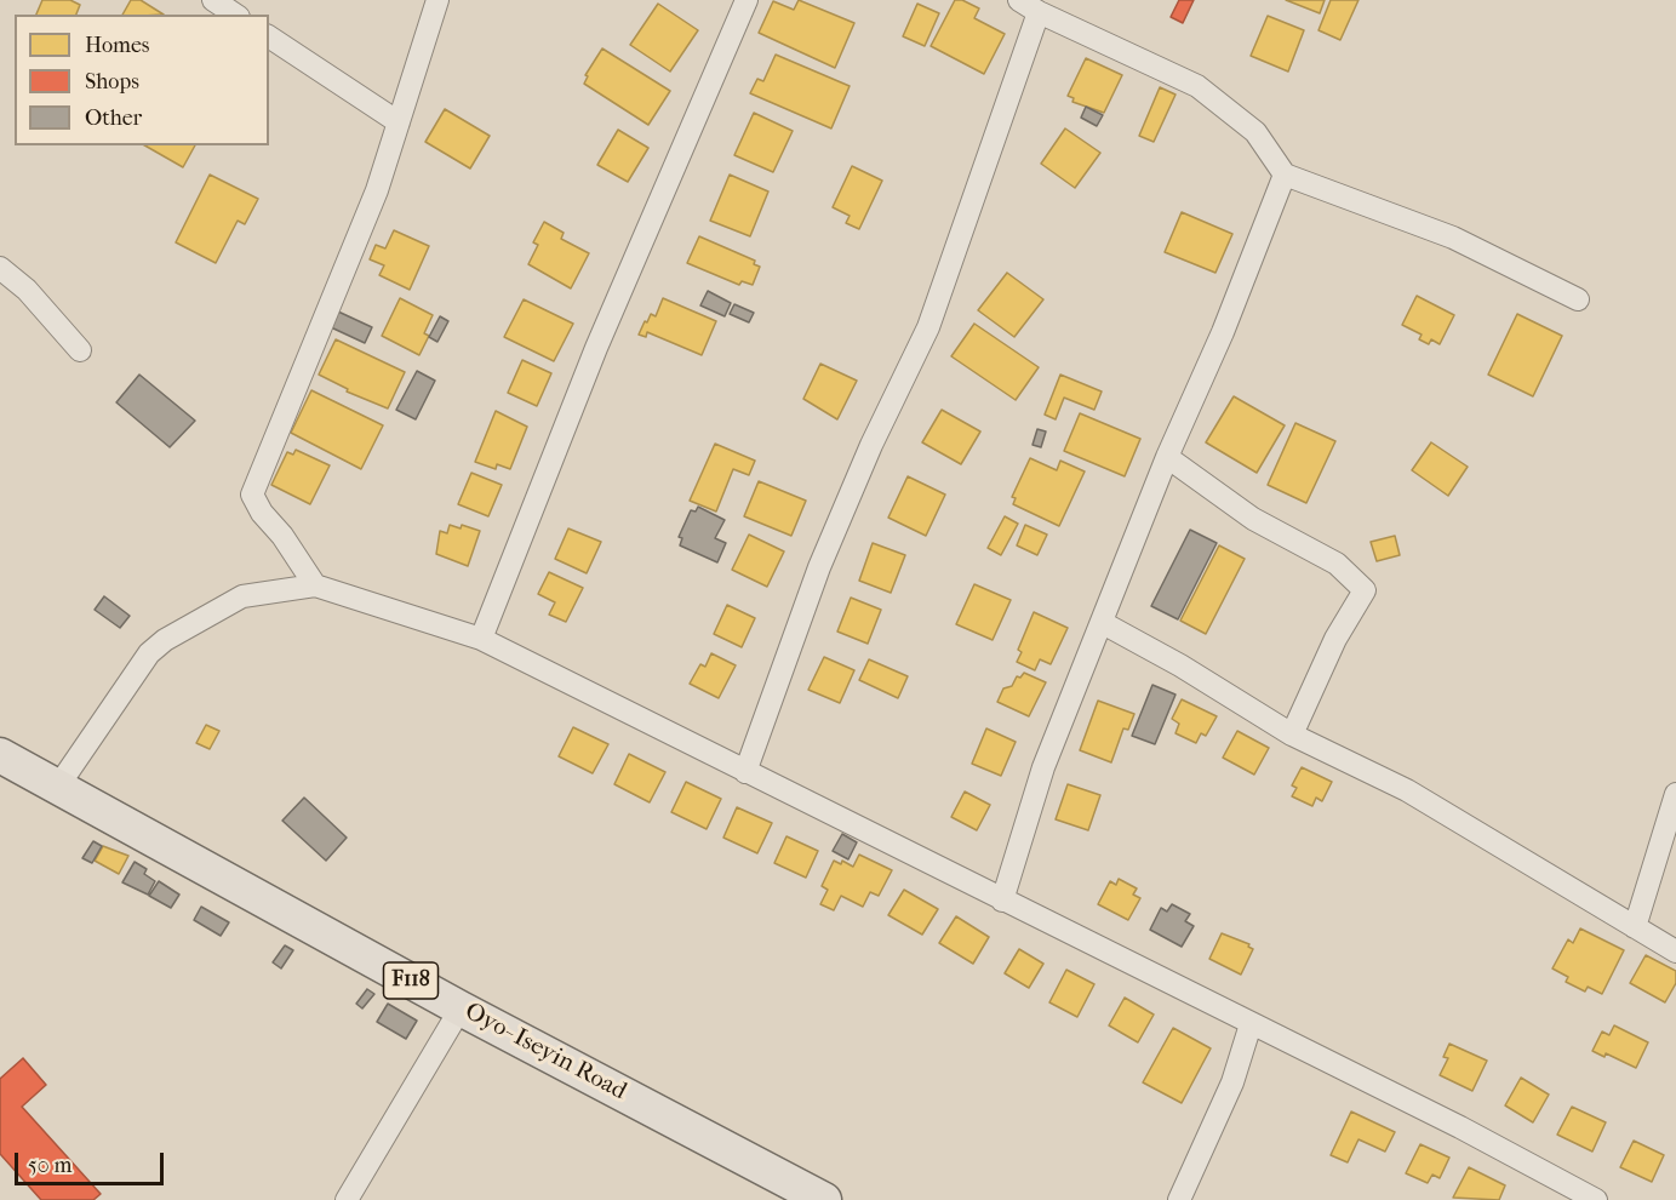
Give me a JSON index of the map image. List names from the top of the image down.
{
  "streets": {
    "main road": ["F118", "Oyo- Iseyin Road"]
  },
  "legend": ["Homes", "Shops", "Other"],
  "scale_bar": "50 m"
}
